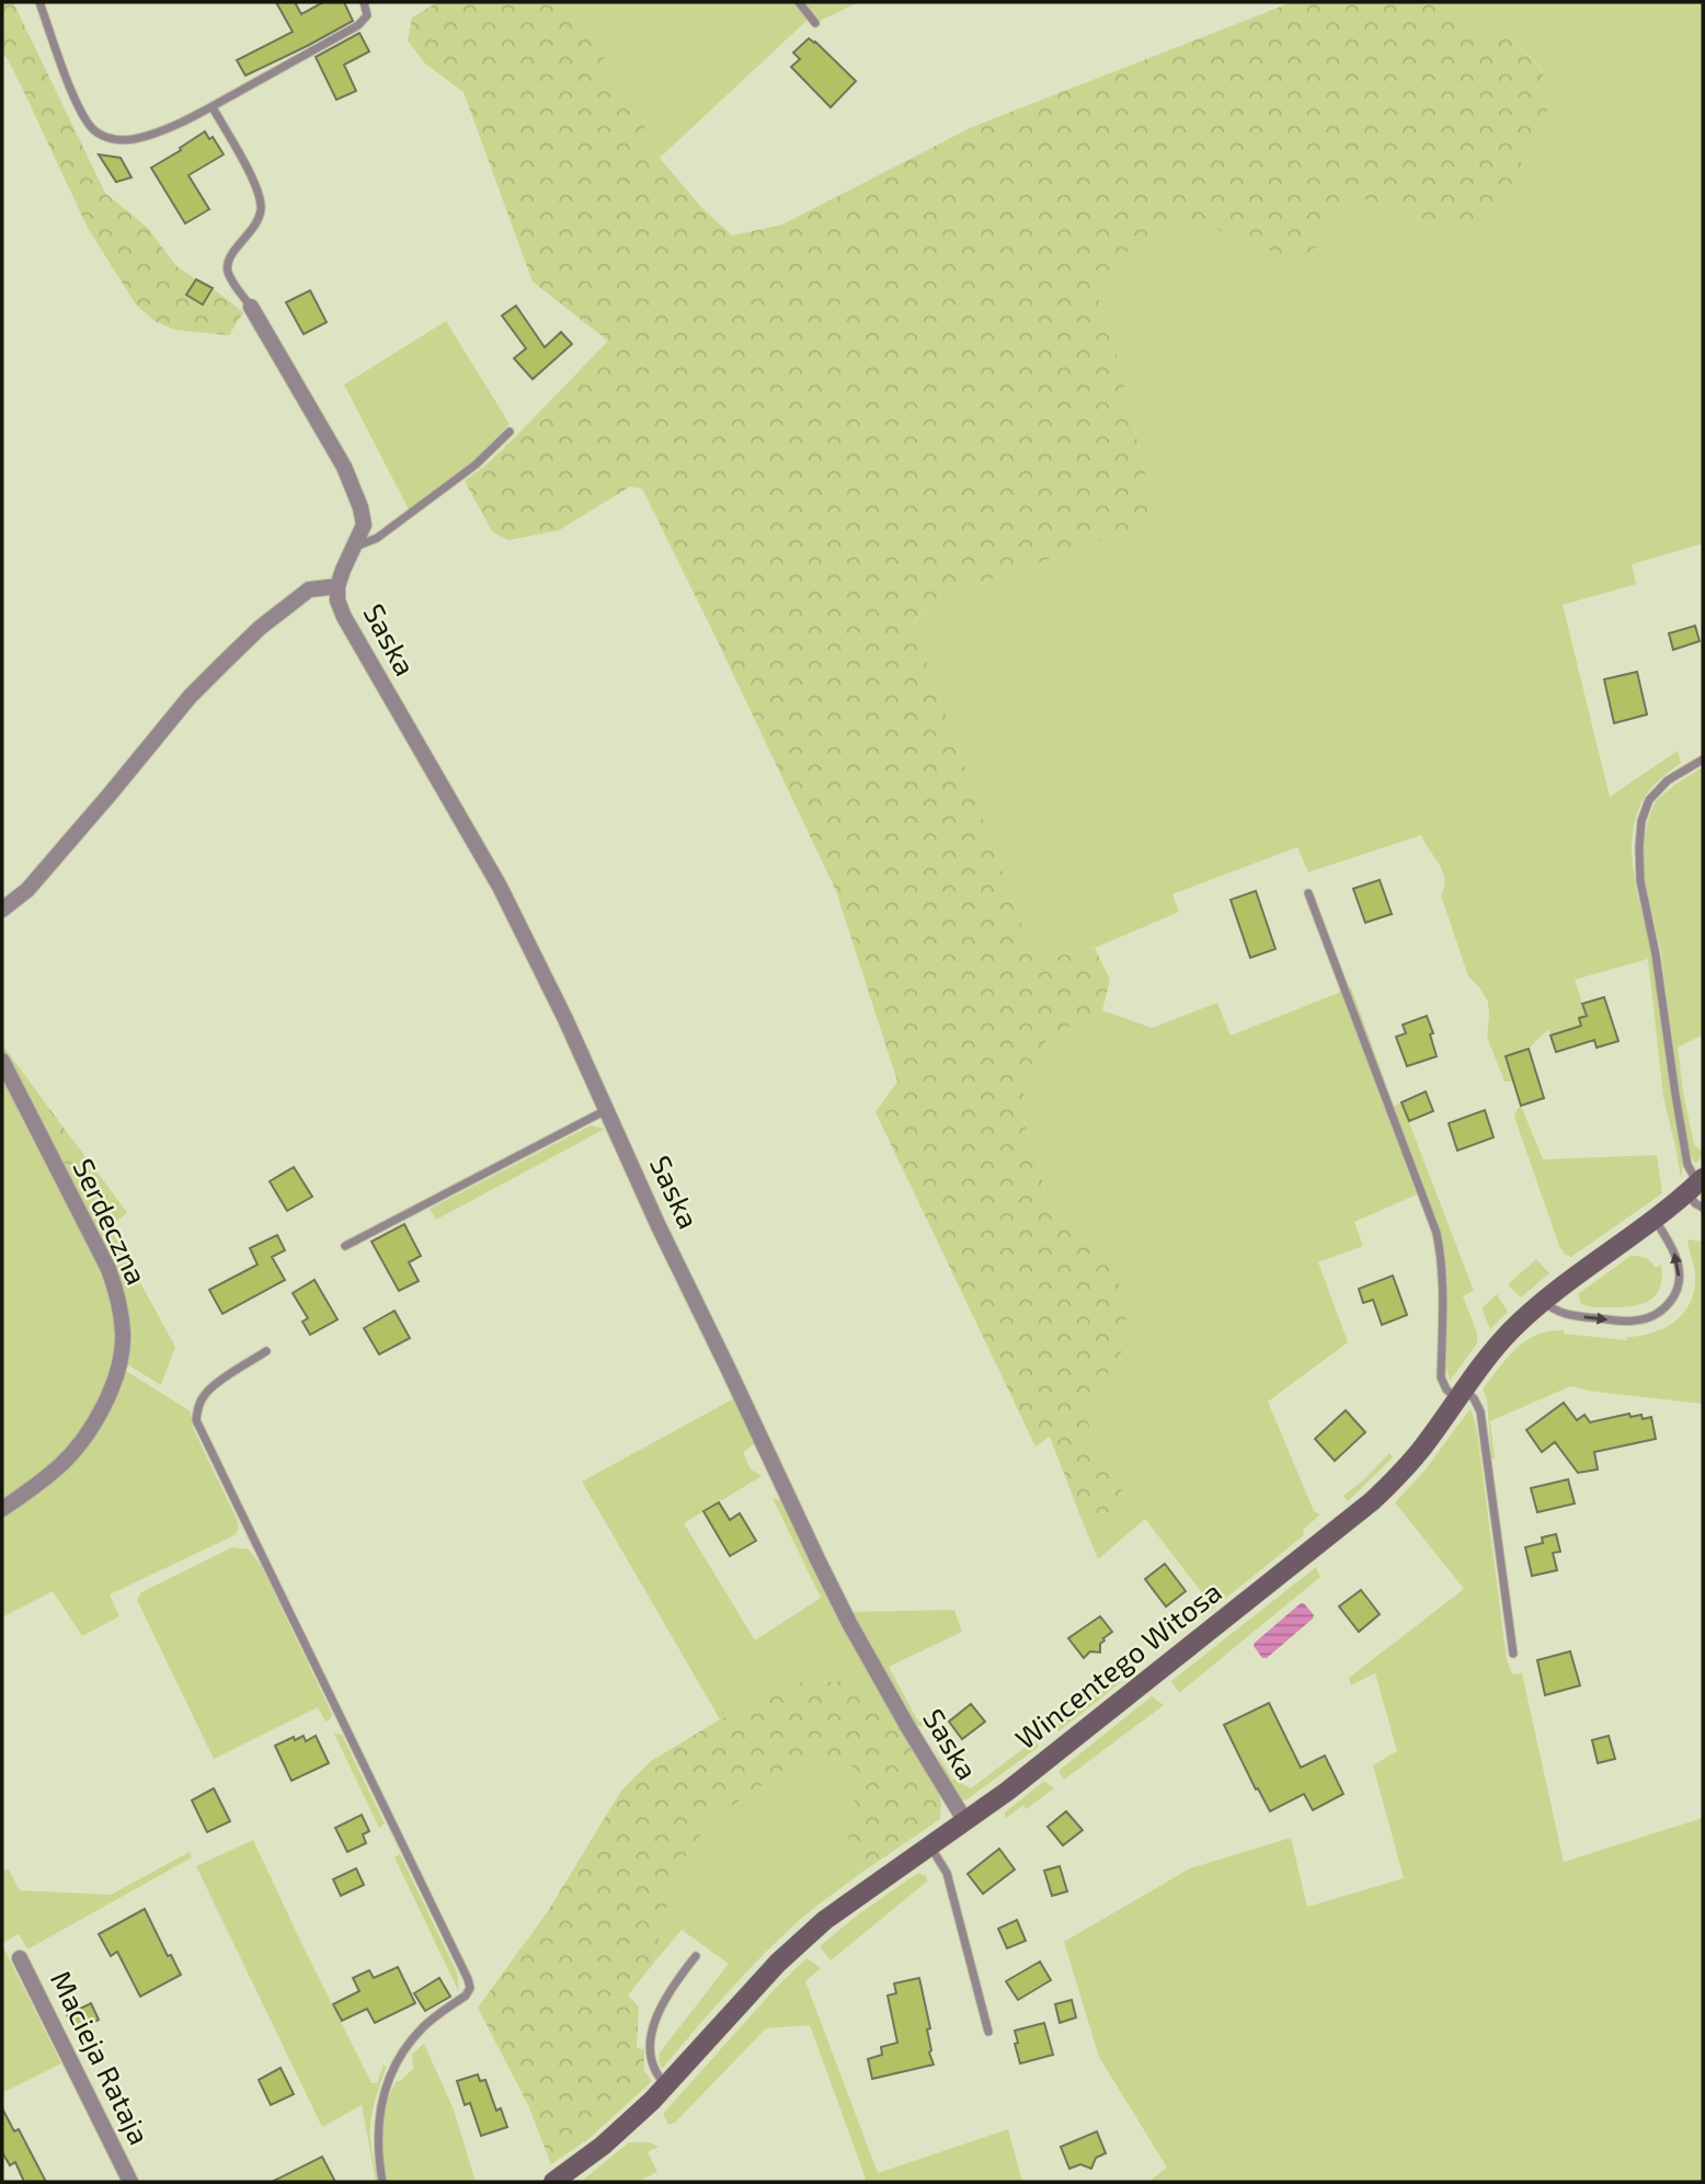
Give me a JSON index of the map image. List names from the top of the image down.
{
  "streets": {
    "street": [
      "Saska",
      "Serdeczna",
      "Wincentego Witosa",
      "Macieja Rataja"
    ]
  },
  "crossings": [
    ["Saska", "Wincentego Witosa"]
  ]
}
